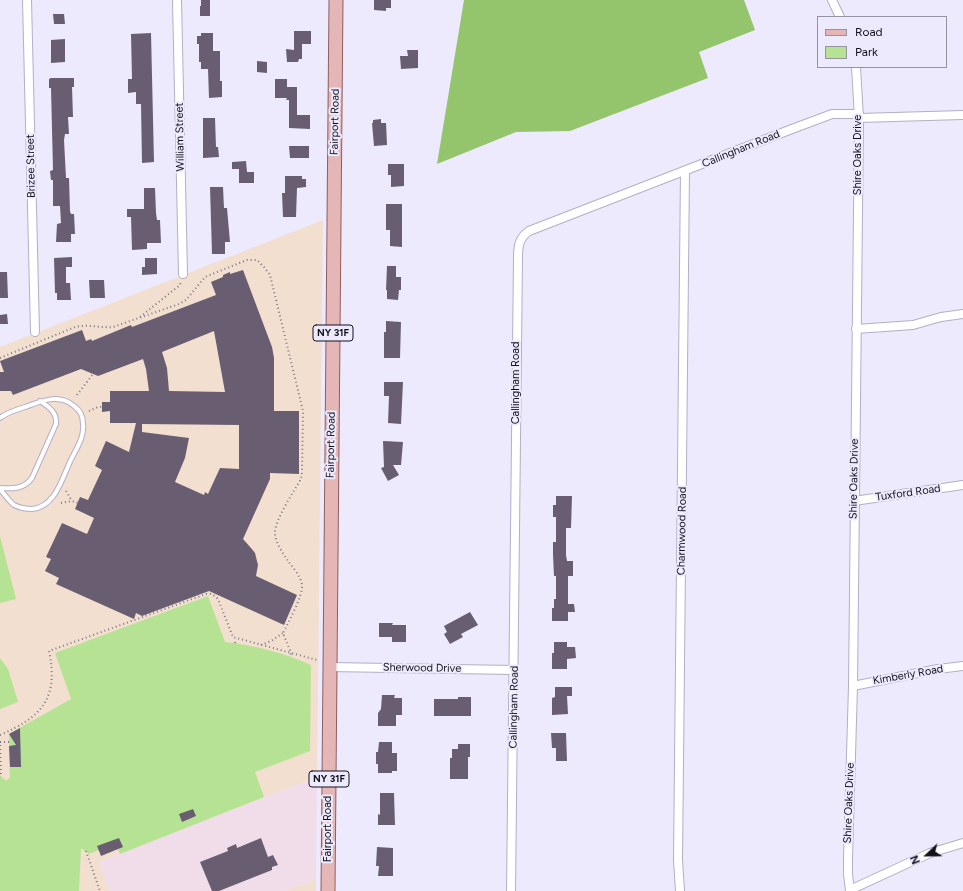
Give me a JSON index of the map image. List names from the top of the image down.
{
  "streets": {
    "main road": ["Fairport Road", "NY 31F"],
    "street": [
      "William Street",
      "Callingham Road",
      "Shire Oaks Drive",
      "Brizee Street",
      "Tuxford Road",
      "Charmwood Road",
      "Sherwood Drive",
      "Kimberly Road"
    ]
  },
  "crossings": [
    ["Fairport Road", "Sherwood Drive"],
    ["Callingham Road", "Shire Oaks Drive"],
    ["Callingham Road", "Charmwood Road"],
    ["Callingham Road", "Sherwood Drive"],
    ["Shire Oaks Drive", "Tuxford Road"],
    ["Shire Oaks Drive", "Kimberly Road"]
  ],
  "legend": ["Road", "Park"],
  "north": "left"
}
